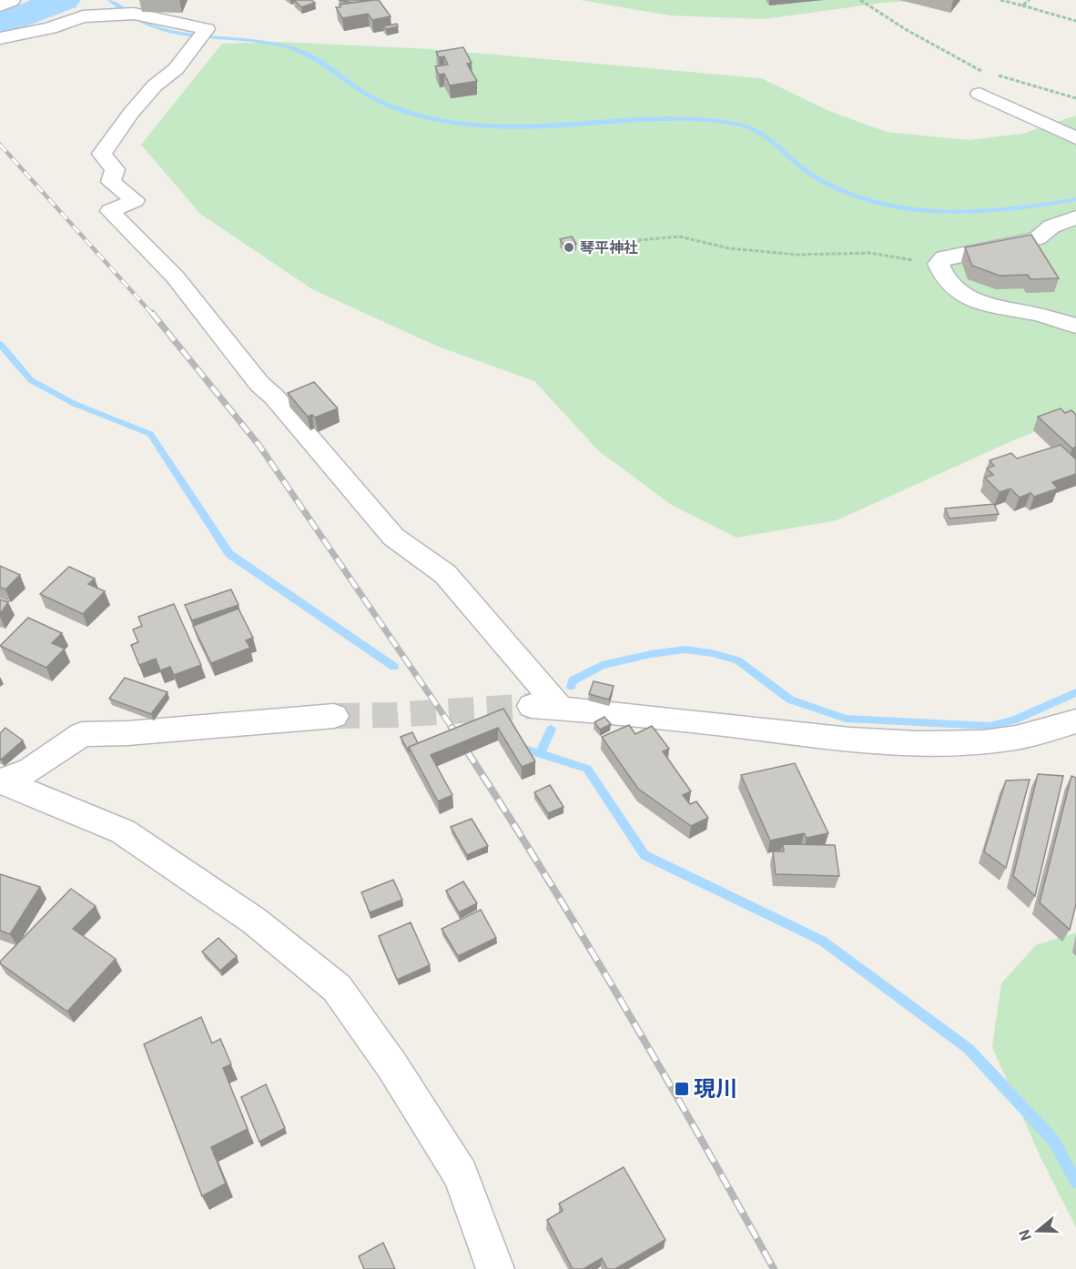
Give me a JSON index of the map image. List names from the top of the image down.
{
  "places": {
    "other": ["琴平神社"],
    "transit": ["現川"]
  },
  "north": "left"
}
